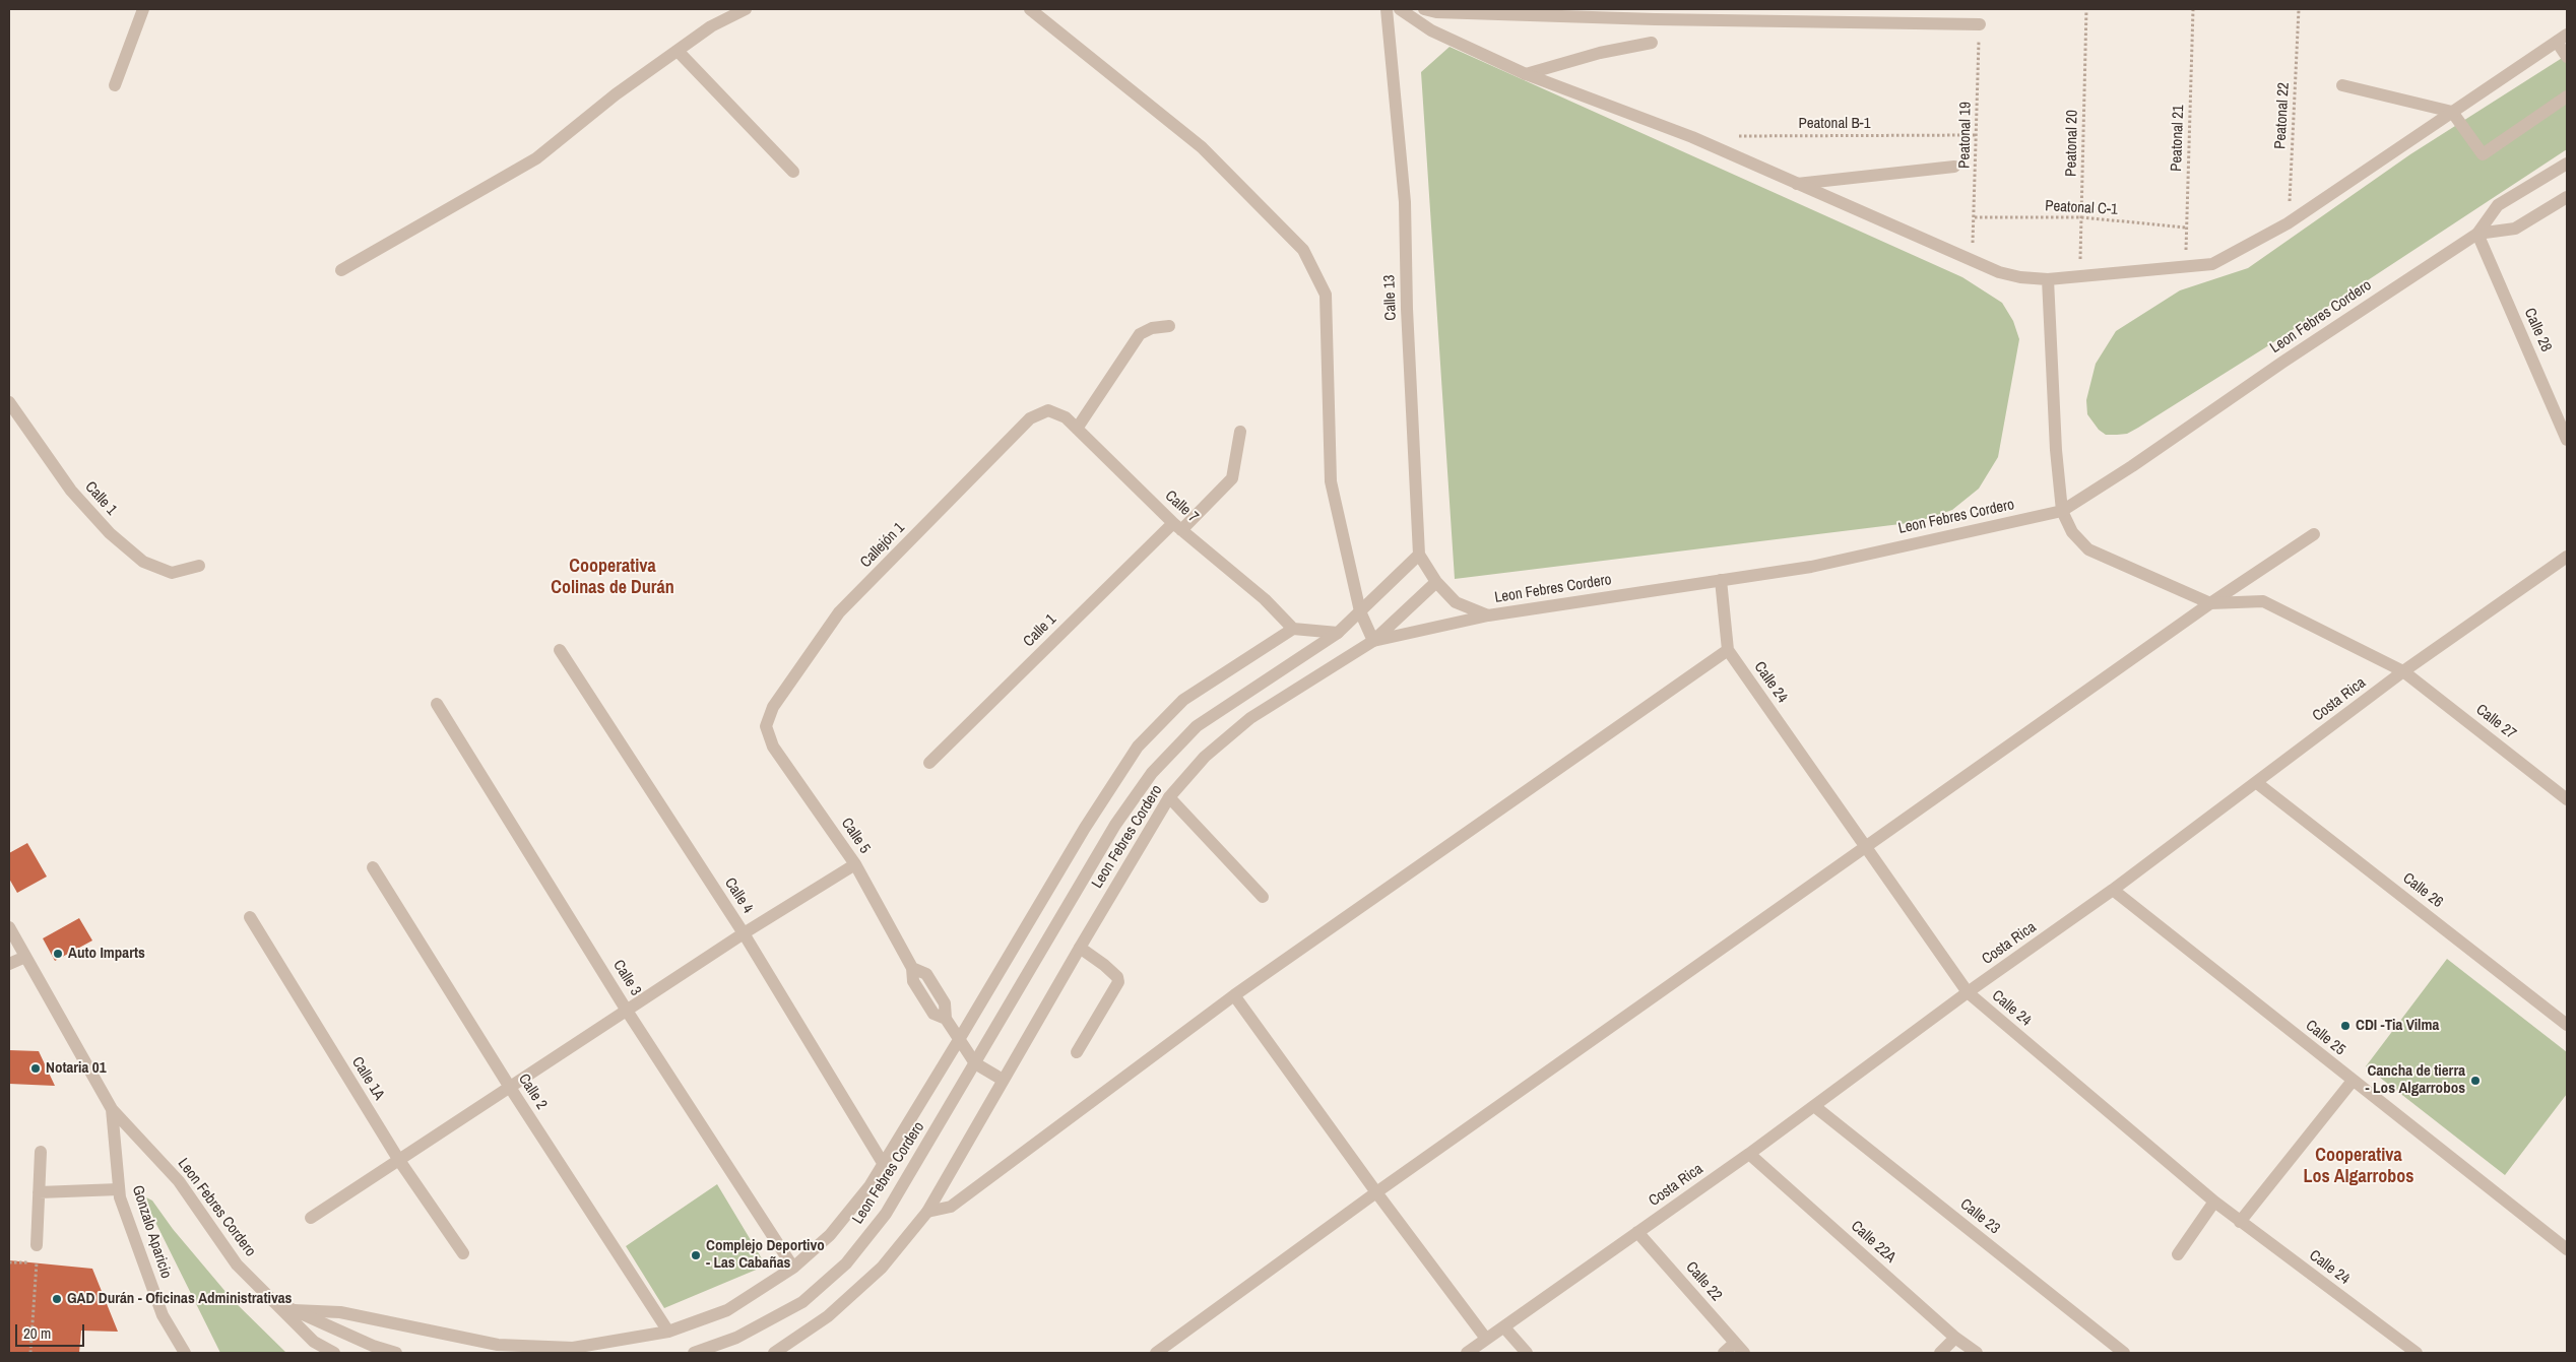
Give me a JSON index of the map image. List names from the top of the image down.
{
  "streets": {
    "street": [
      "Calle 13",
      "Leon Febres Cordero",
      "Calle 28",
      "Calle 1",
      "Calle 7",
      "Callejón 1",
      "Calle 24",
      "Costa Rica",
      "Calle 27",
      "Calle 5",
      "Calle 26",
      "Calle 4",
      "Calle 3",
      "Calle 25",
      "Calle 1A",
      "Calle 2",
      "Calle 23",
      "Gonzalo Aparicio",
      "Calle 22A",
      "Calle 22"
    ],
    "path": [
      "Peatonal 22",
      "Peatonal B-1",
      "Peatonal 19",
      "Peatonal 21",
      "Peatonal 20",
      "Peatonal C-1"
    ]
  },
  "crossings": [
    ["Peatonal B-1", "Peatonal 19"],
    ["Peatonal 19", "Peatonal C-1"],
    ["Peatonal 21", "Peatonal C-1"],
    ["Peatonal 20", "Peatonal C-1"],
    ["Calle 13", "Leon Febres Cordero"],
    ["Leon Febres Cordero", "Calle 28"],
    ["Leon Febres Cordero", "Calle 24"],
    ["Leon Febres Cordero", "Calle 5"],
    ["Leon Febres Cordero", "Gonzalo Aparicio"],
    ["Calle 1", "Calle 7"],
    ["Calle 7", "Callejón 1"],
    ["Callejón 1", "Calle 5"],
    ["Calle 24", "Costa Rica"],
    ["Costa Rica", "Calle 27"],
    ["Costa Rica", "Calle 26"],
    ["Costa Rica", "Calle 25"],
    ["Costa Rica", "Calle 23"],
    ["Costa Rica", "Calle 22A"],
    ["Costa Rica", "Calle 22"]
  ],
  "districts": ["Cooperativa Colinas de Durán", "Cooperativa Los Algarrobos"],
  "places": [
    "Auto Imparts",
    "CDI -Tia Vilma",
    "Notaria 01",
    "Cancha de tierra - Los Algarrobos",
    "Complejo Deportivo - Las Cabañas",
    "GAD Durán - Oficinas Administrativas"
  ],
  "scale_bar": "20 m"
}
